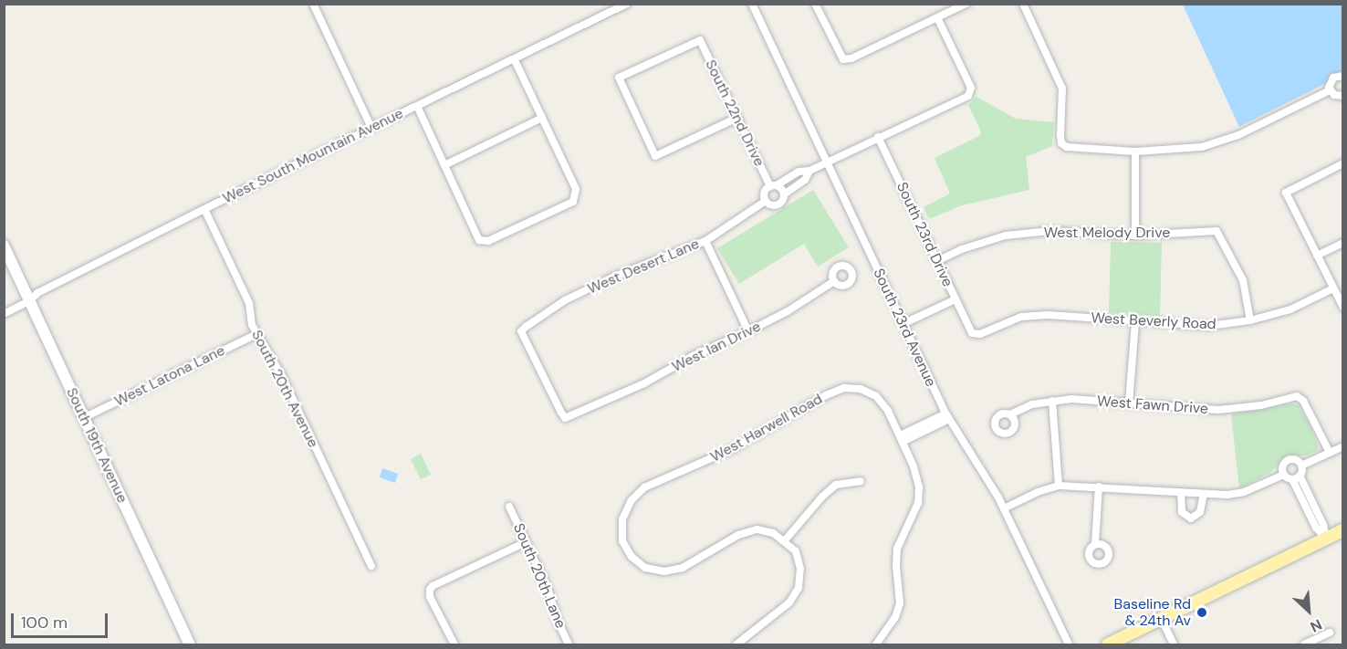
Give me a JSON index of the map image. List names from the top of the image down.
{
  "streets": {
    "main road": ["South 19th Avenue"],
    "street": [
      "South 22nd Drive",
      "West South Mountain Avenue",
      "West Melody Drive",
      "South 23rd Drive",
      "West Desert Lane",
      "West Beverly Road",
      "South 23rd Avenue",
      "West Ian Drive",
      "West Latona Lane",
      "South 20th Avenue",
      "West Fawn Drive",
      "West Harwell Road",
      "South 20th Lane"
    ]
  },
  "crossings": [
    ["South 22nd Drive", "West Desert Lane"],
    ["West South Mountain Avenue", "South 20th Avenue"],
    ["West South Mountain Avenue", "South 19th Avenue"],
    ["West Melody Drive", "South 23rd Drive"],
    ["West Melody Drive", "West Beverly Road"],
    ["South 23rd Drive", "West Beverly Road"],
    ["West Desert Lane", "West Ian Drive"],
    ["West Latona Lane", "South 20th Avenue"],
    ["West Latona Lane", "South 19th Avenue"]
  ],
  "places": ["Baseline Rd & 24th Av"],
  "scale_bar": "100 m",
  "north": "bottom right"
}
